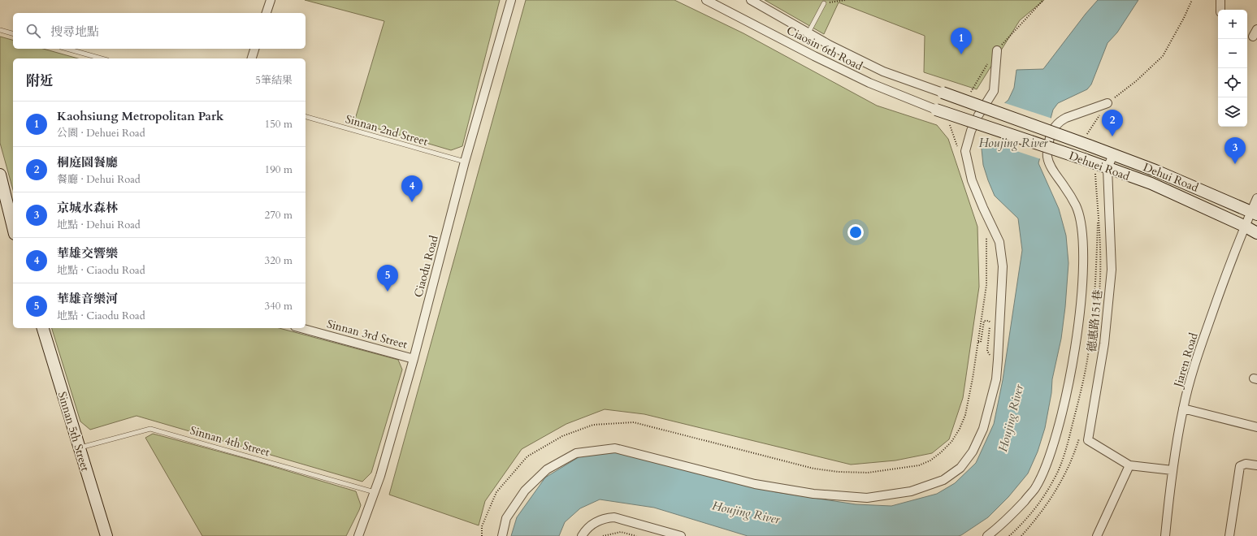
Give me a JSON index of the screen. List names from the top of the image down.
{
  "streets": {
    "street": [
      "Ciaosin 6th Road",
      "Dehuei Road",
      "Dehui Road",
      "Ciaodu Road",
      "德惠路151巷",
      "Sinnan 3rd Street",
      "Jiaren Road",
      "Sinnan 5th Street"
    ],
    "lane": ["Sinnan 2nd Street", "Sinnan 4th Street"]
  },
  "crossings": [
    ["Ciaosin 6th Road", "Dehuei Road"],
    ["Sinnan 2nd Street", "Ciaodu Road"],
    ["Dehuei Road", "Dehui Road"],
    ["Dehuei Road", "德惠路151巷"],
    ["Dehuei Road", "Jiaren Road"],
    ["Dehui Road", "德惠路151巷"],
    ["Dehui Road", "Jiaren Road"],
    ["Ciaodu Road", "Sinnan 3rd Street"],
    ["Ciaodu Road", "Sinnan 4th Street"],
    ["Sinnan 5th Street", "Sinnan 4th Street"]
  ],
  "water": ["Houjing River"],
  "page": {
    "map_buttons": ["+", "−"],
    "search": "搜尋地點",
    "pins": [
      "1",
      "2",
      "3",
      "4",
      "5"
    ],
    "heading": ["附近", "5筆結果"],
    "list": [
      {
        "mark": "1",
        "name": "Kaohsiung Metropolitan Park",
        "note": "公園 · Dehuei Road",
        "value": "150 m"
      },
      {
        "mark": "2",
        "name": "桐庭園餐廳",
        "note": "餐廳 · Dehui Road",
        "value": "190 m"
      },
      {
        "mark": "3",
        "name": "京城水森林",
        "note": "地點 · Dehui Road",
        "value": "270 m"
      },
      {
        "mark": "4",
        "name": "華雄交響樂",
        "note": "地點 · Ciaodu Road",
        "value": "320 m"
      },
      {
        "mark": "5",
        "name": "華雄音樂河",
        "note": "地點 · Ciaodu Road",
        "value": "340 m"
      }
    ]
  }
}
